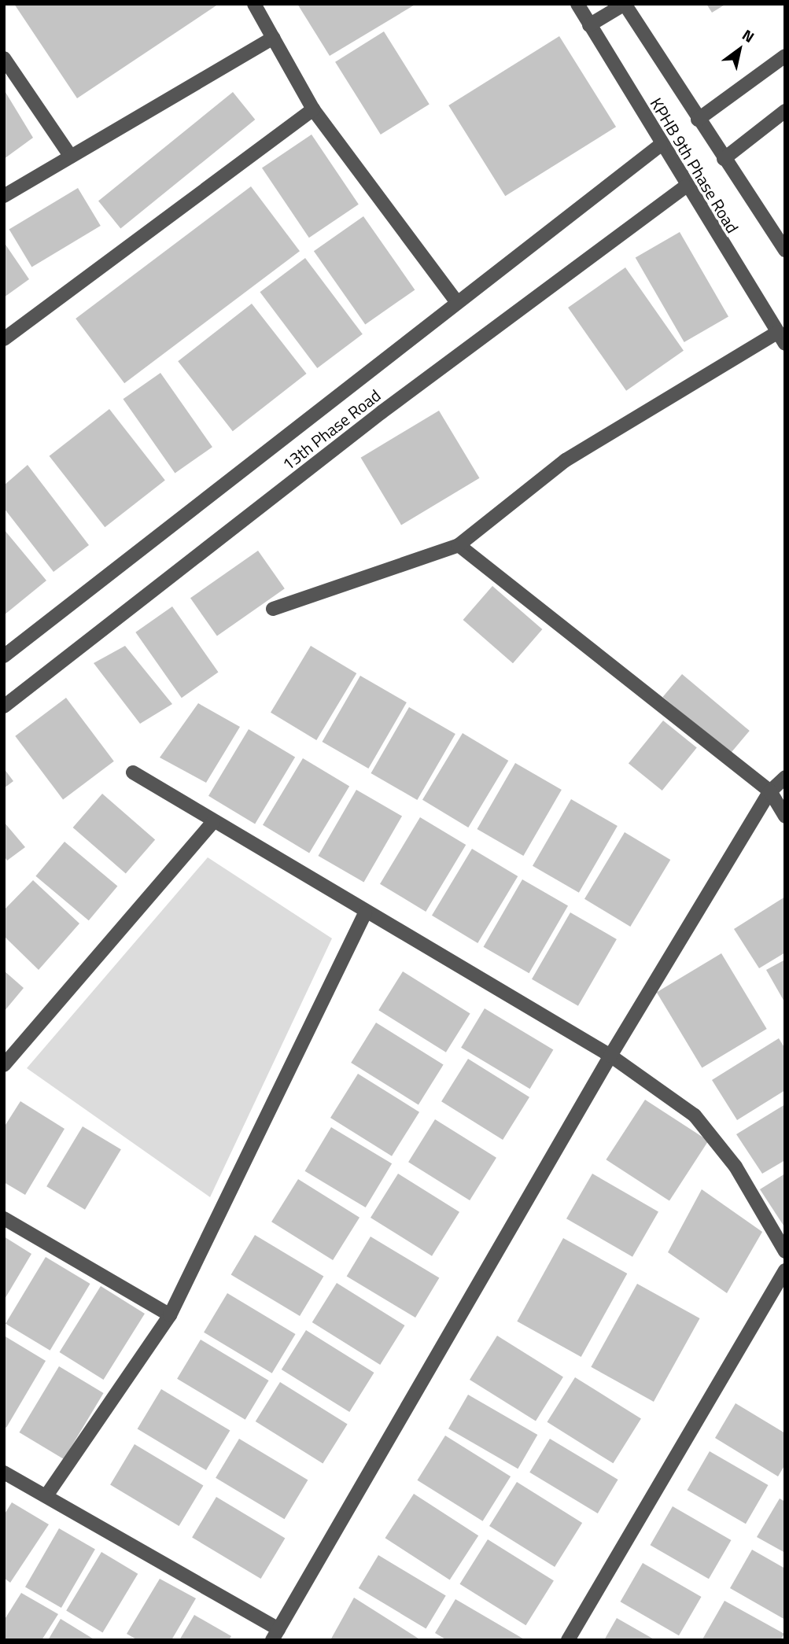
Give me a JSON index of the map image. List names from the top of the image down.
{
  "streets": {
    "street": ["KPHB 9th Phase Road", "13th Phase Road"]
  },
  "crossings": [
    ["KPHB 9th Phase Road", "13th Phase Road"]
  ],
  "north": "top right"
}
